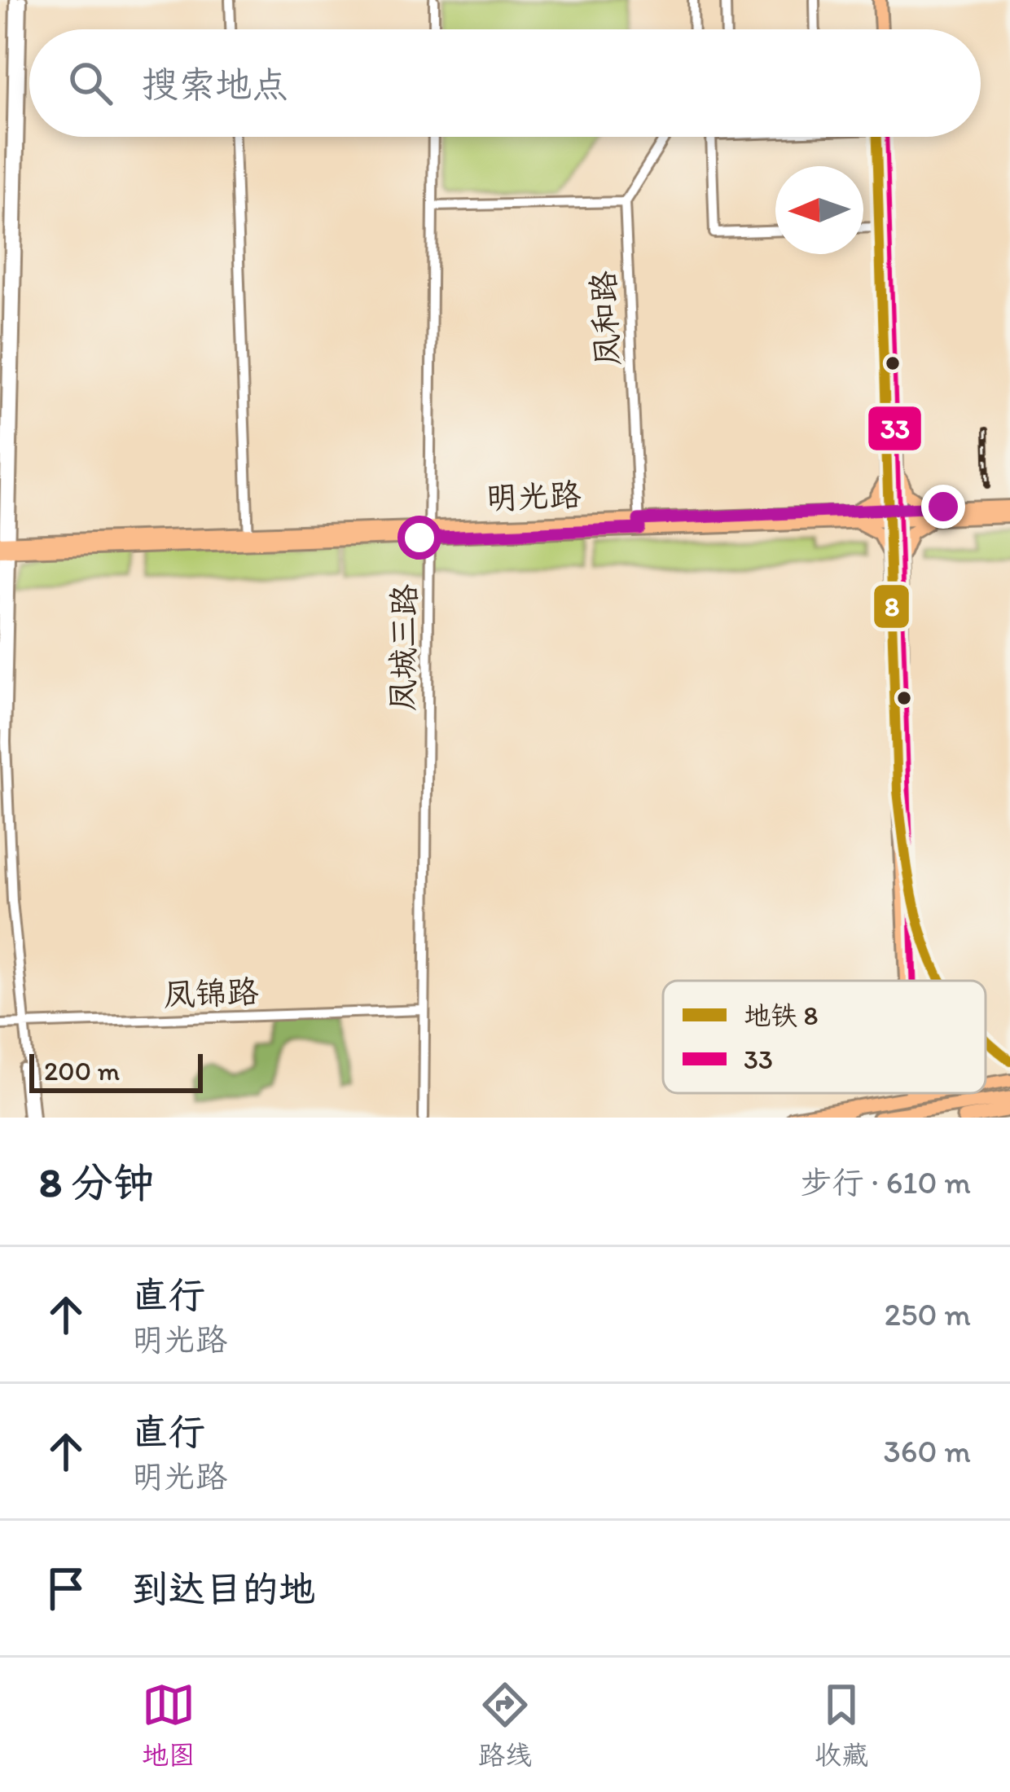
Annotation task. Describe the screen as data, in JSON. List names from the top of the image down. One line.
{"streets":{"main road":["明光路"],"street":["凤和路","凤城三路","凤锦路"]},"crossings":[["凤和路","明光路"],["明光路","凤城三路"],["凤城三路","凤锦路"]],"lines":["metro line 8","transit line 33"],"legend":["地铁 8","33"],"scale_bar":"200 m","north":"left","page":{"search":"搜索地点","scale":"200 m","heading":["8 分钟","步行 · 610 m"],"list":[["直行","明光路","250 m"],["直行","明光路","360 m"],"到达目的地"],"nav":["地图","路线","收藏"]}}
